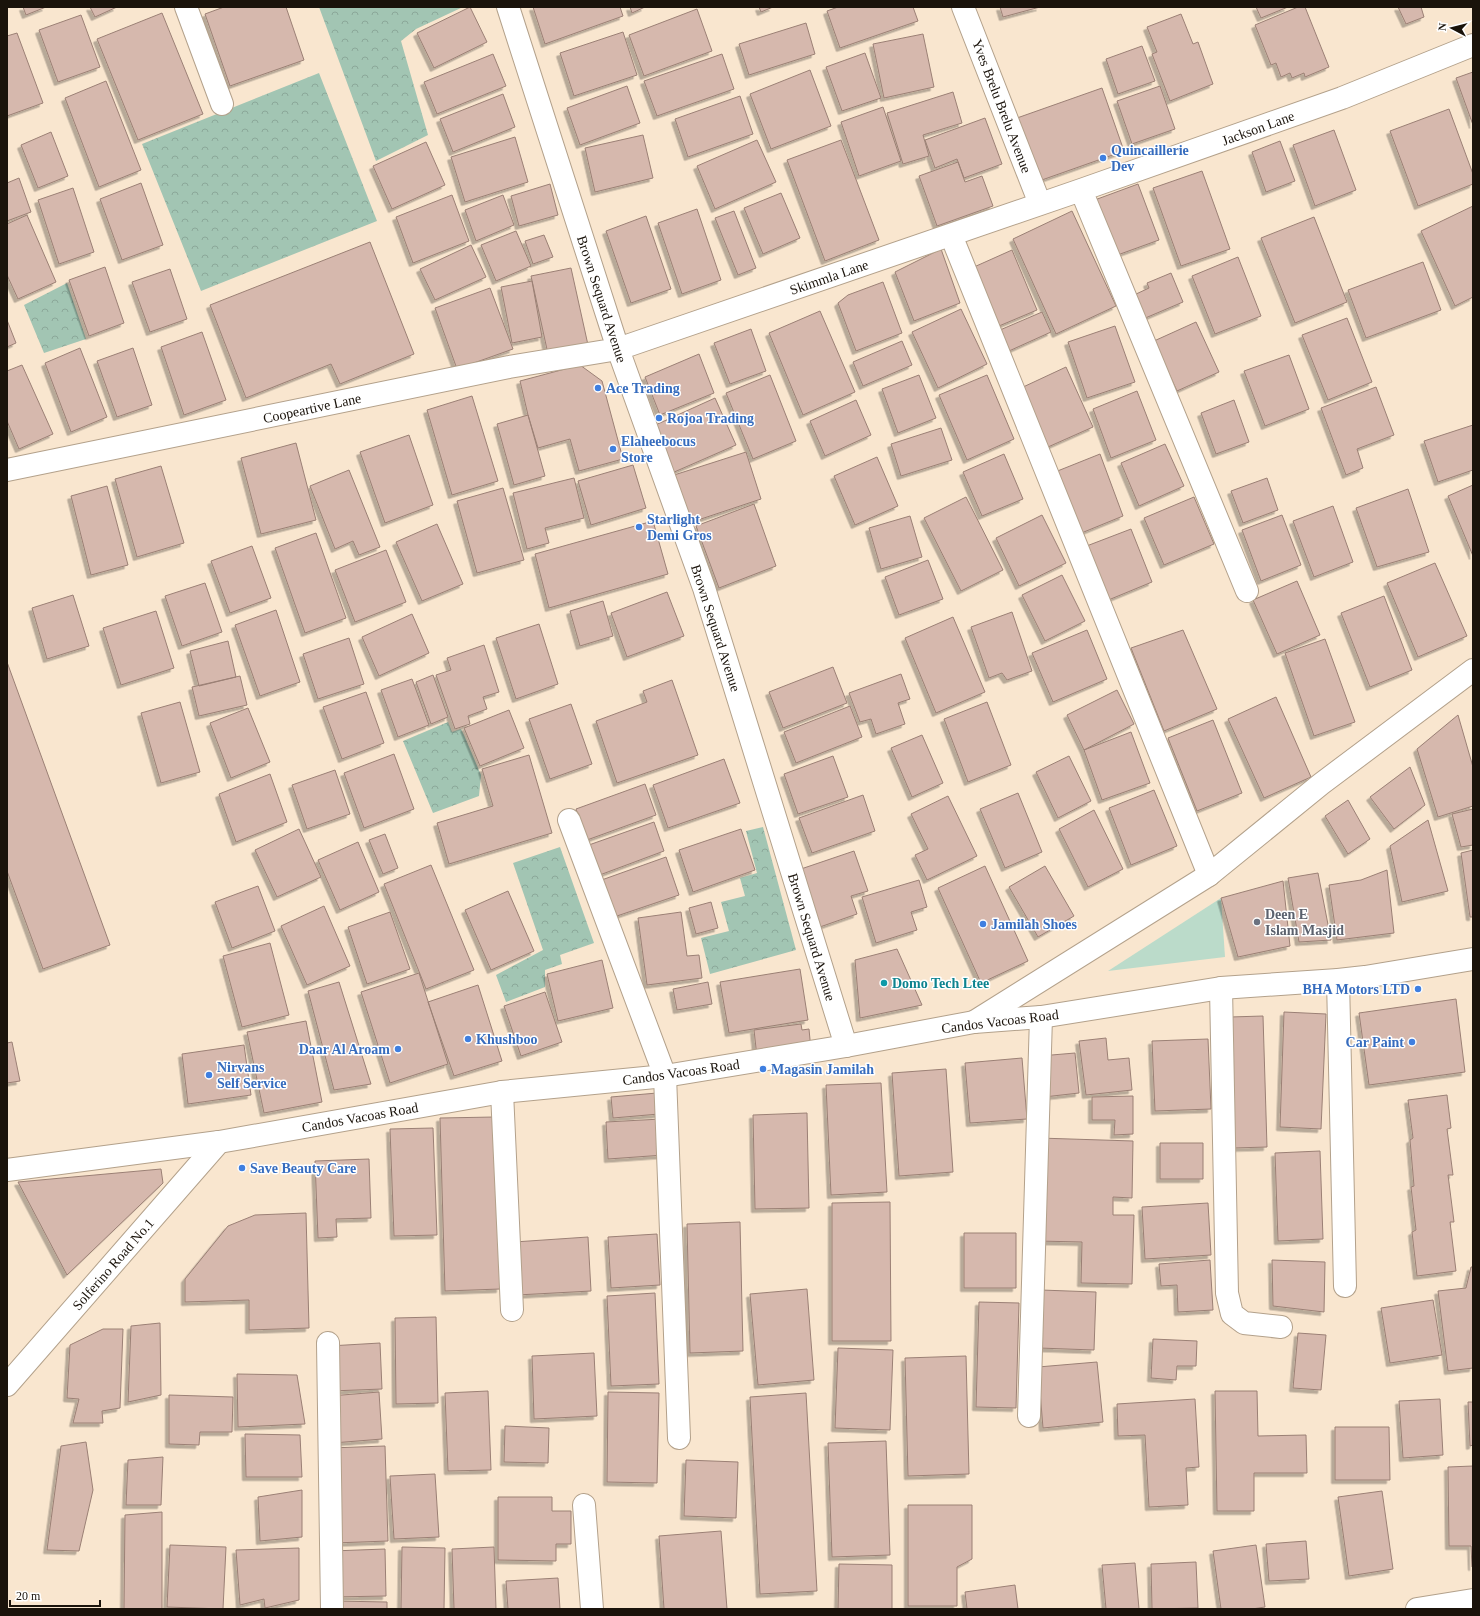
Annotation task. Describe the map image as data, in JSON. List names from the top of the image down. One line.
{"streets":{"street":["Yves Brelu Brelu Avenue","Jackson Lane","Skimmla Lane","Brown Sequard Avenue","Coopeartive Lane","Candos Vacoas Road","Solferino Road No.1"]},"crossings":[["Yves Brelu Brelu Avenue","Jackson Lane"],["Yves Brelu Brelu Avenue","Skimmla Lane"],["Jackson Lane","Skimmla Lane"],["Skimmla Lane","Brown Sequard Avenue"],["Skimmla Lane","Coopeartive Lane"],["Brown Sequard Avenue","Coopeartive Lane"],["Brown Sequard Avenue","Candos Vacoas Road"],["Candos Vacoas Road","Solferino Road No.1"]],"places":["Quincaillerie Dev","Ace Trading","Rojoa Trading","Elaheebocus Store","Starlight Demi Gros","Deen E Islam Masjid","Jamilah Shoes","Domo Tech Ltee","BHA Motors LTD","Khushboo","Car Paint","Daar Al Aroam","Magasin Jamilah","Nirvans Self Service","Save Beauty Care"],"scale_bar":"20 m","north":"left"}
